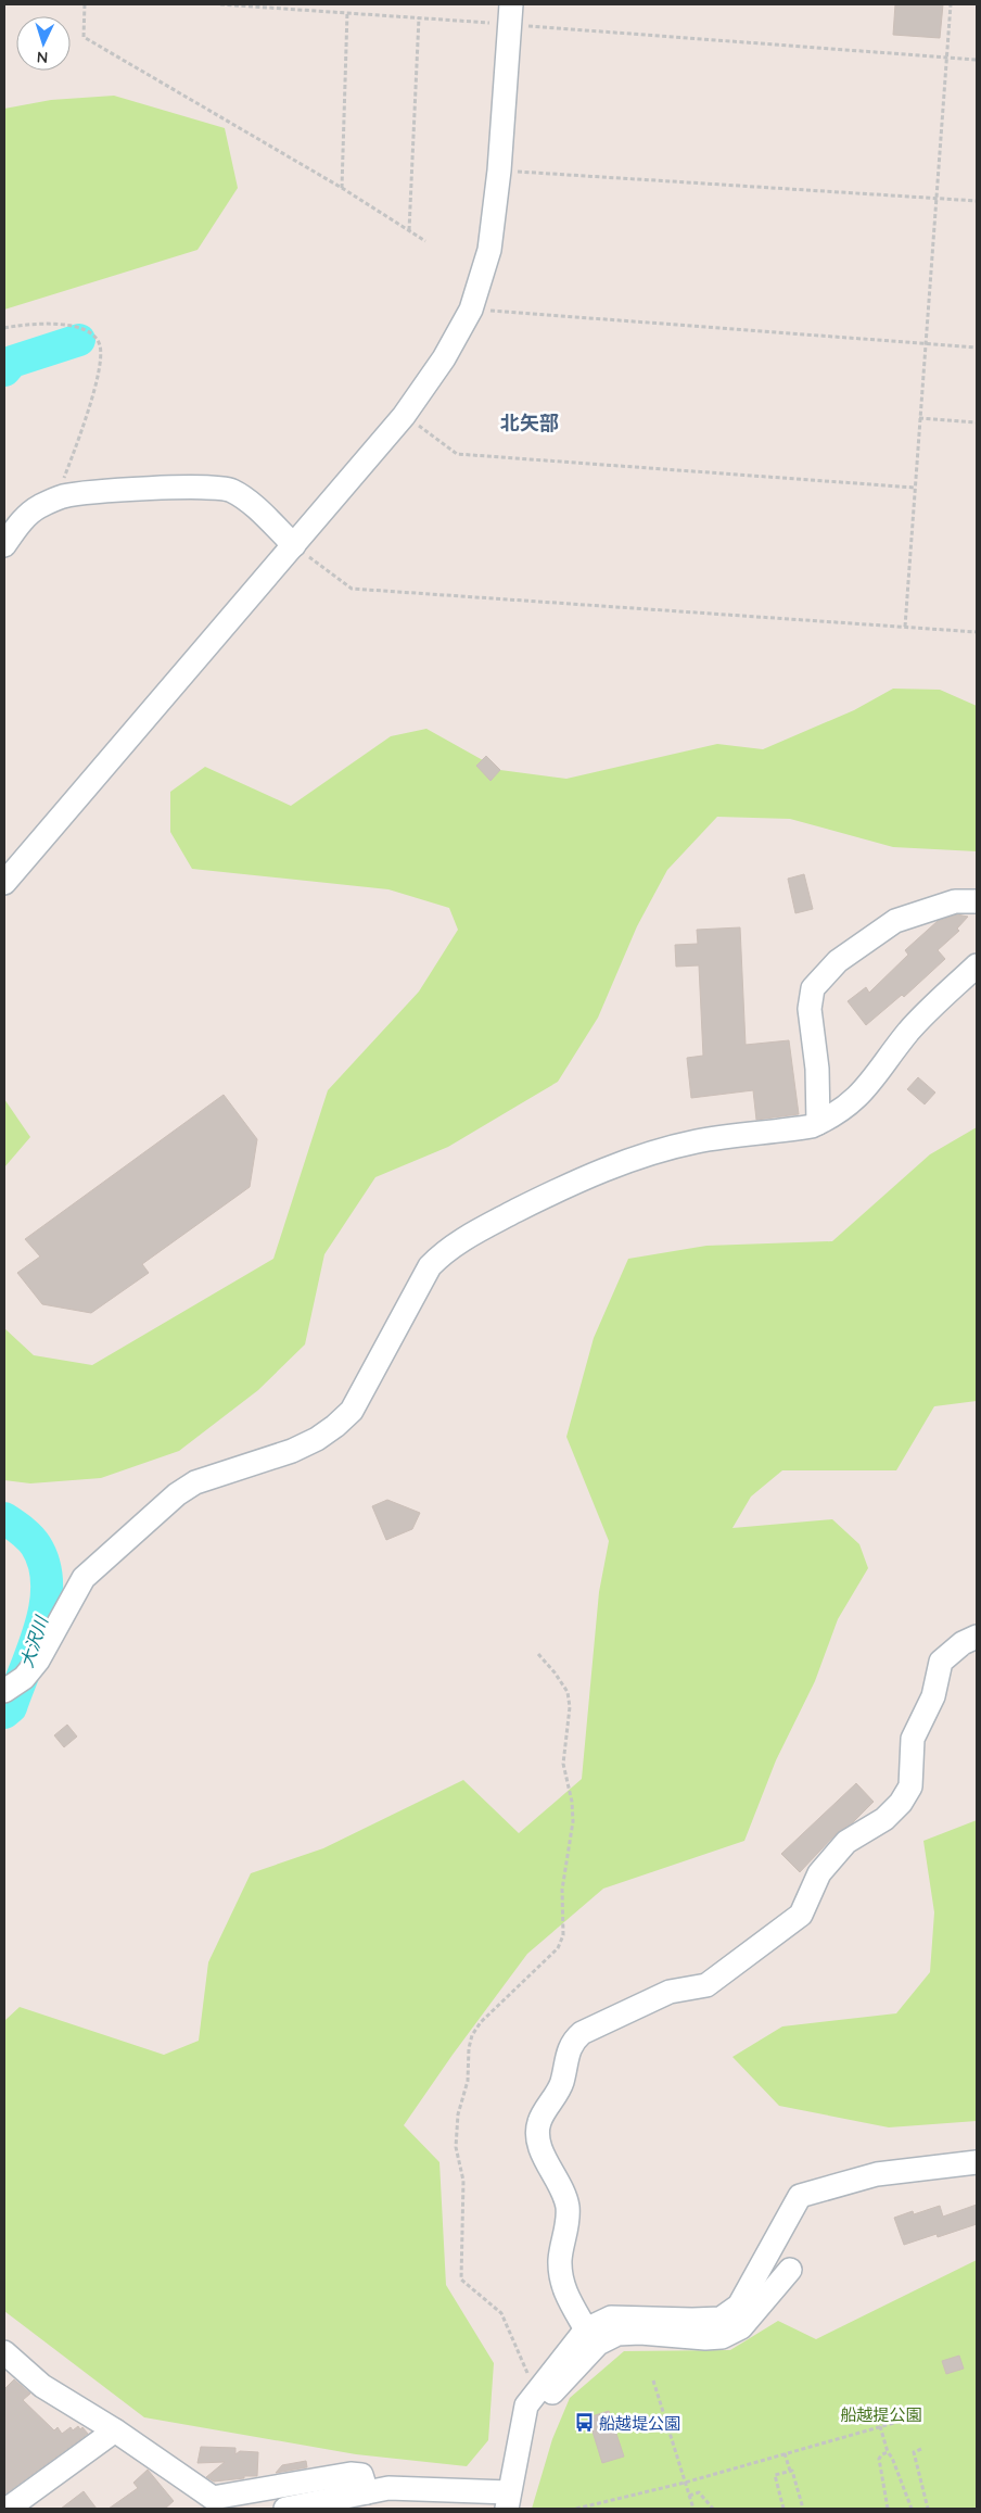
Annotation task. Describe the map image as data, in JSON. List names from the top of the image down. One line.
{"districts":["北矢部"],"water":["大沢川"],"parks":["船越提公園"],"places":{"bus stop":["船越堤公園"]},"north":"bottom"}
